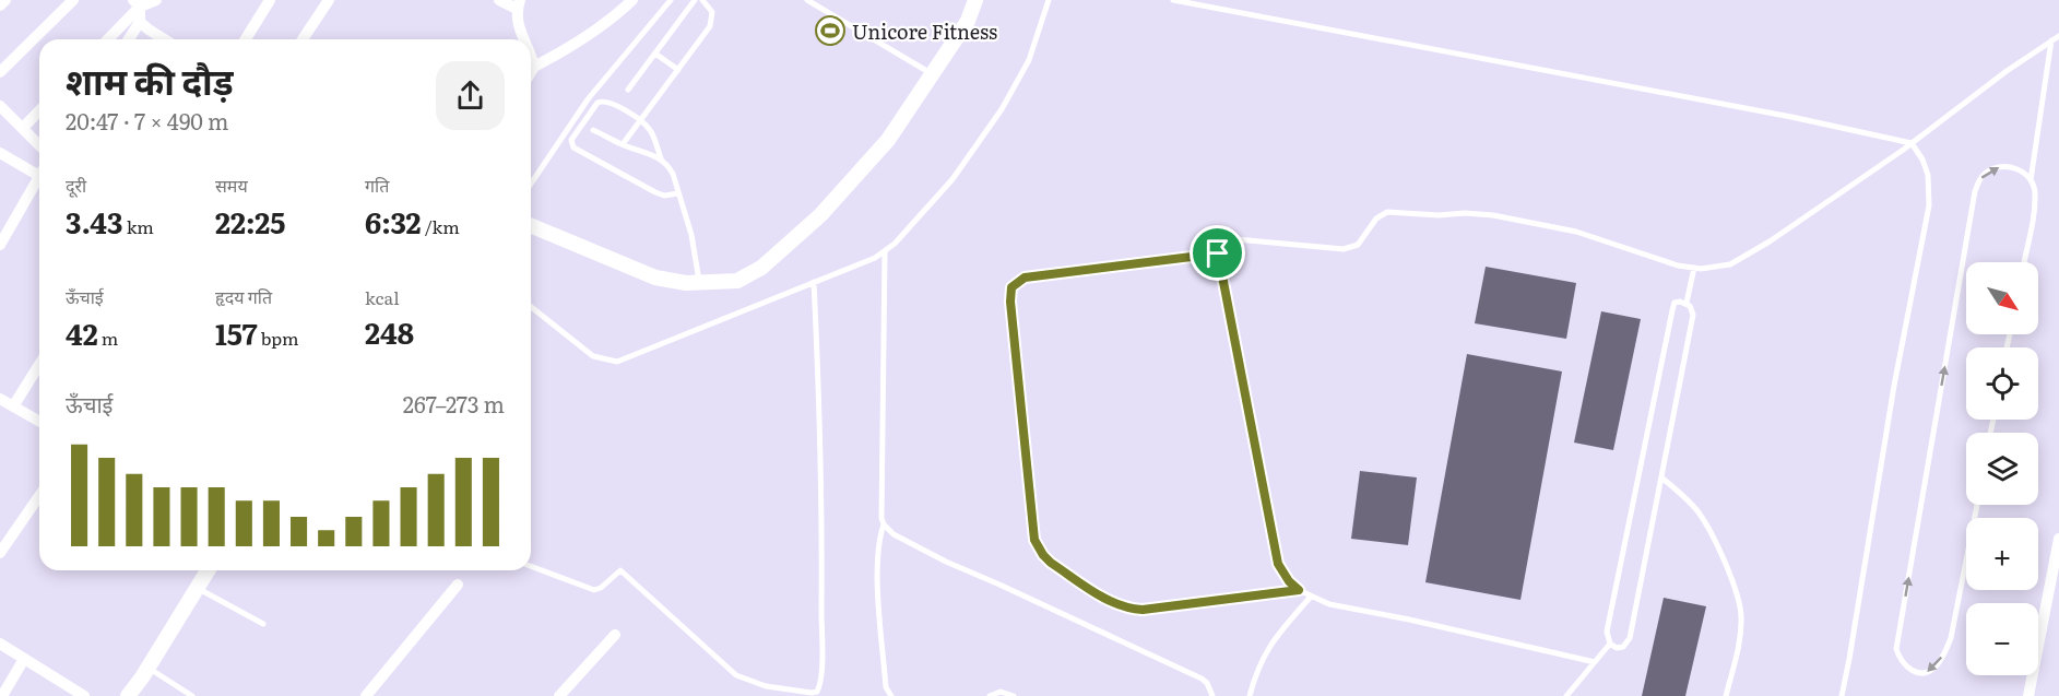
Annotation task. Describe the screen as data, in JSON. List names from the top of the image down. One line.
{"places":{"sports":["Unicore Fitness"]},"north":"bottom right","page":{"heading":["शाम की दौड़","20:47 · 7 × 490 m"],"stats":[["दूरी","3.43 km"],["समय","22:25"],["गति","6:32 /km"],["ऊँचाई","42 m"],["हृदय गति","157 bpm"],["kcal","248"]],"map_buttons":["+","−"],"chart":["ऊँचाई","267–273 m"]}}
